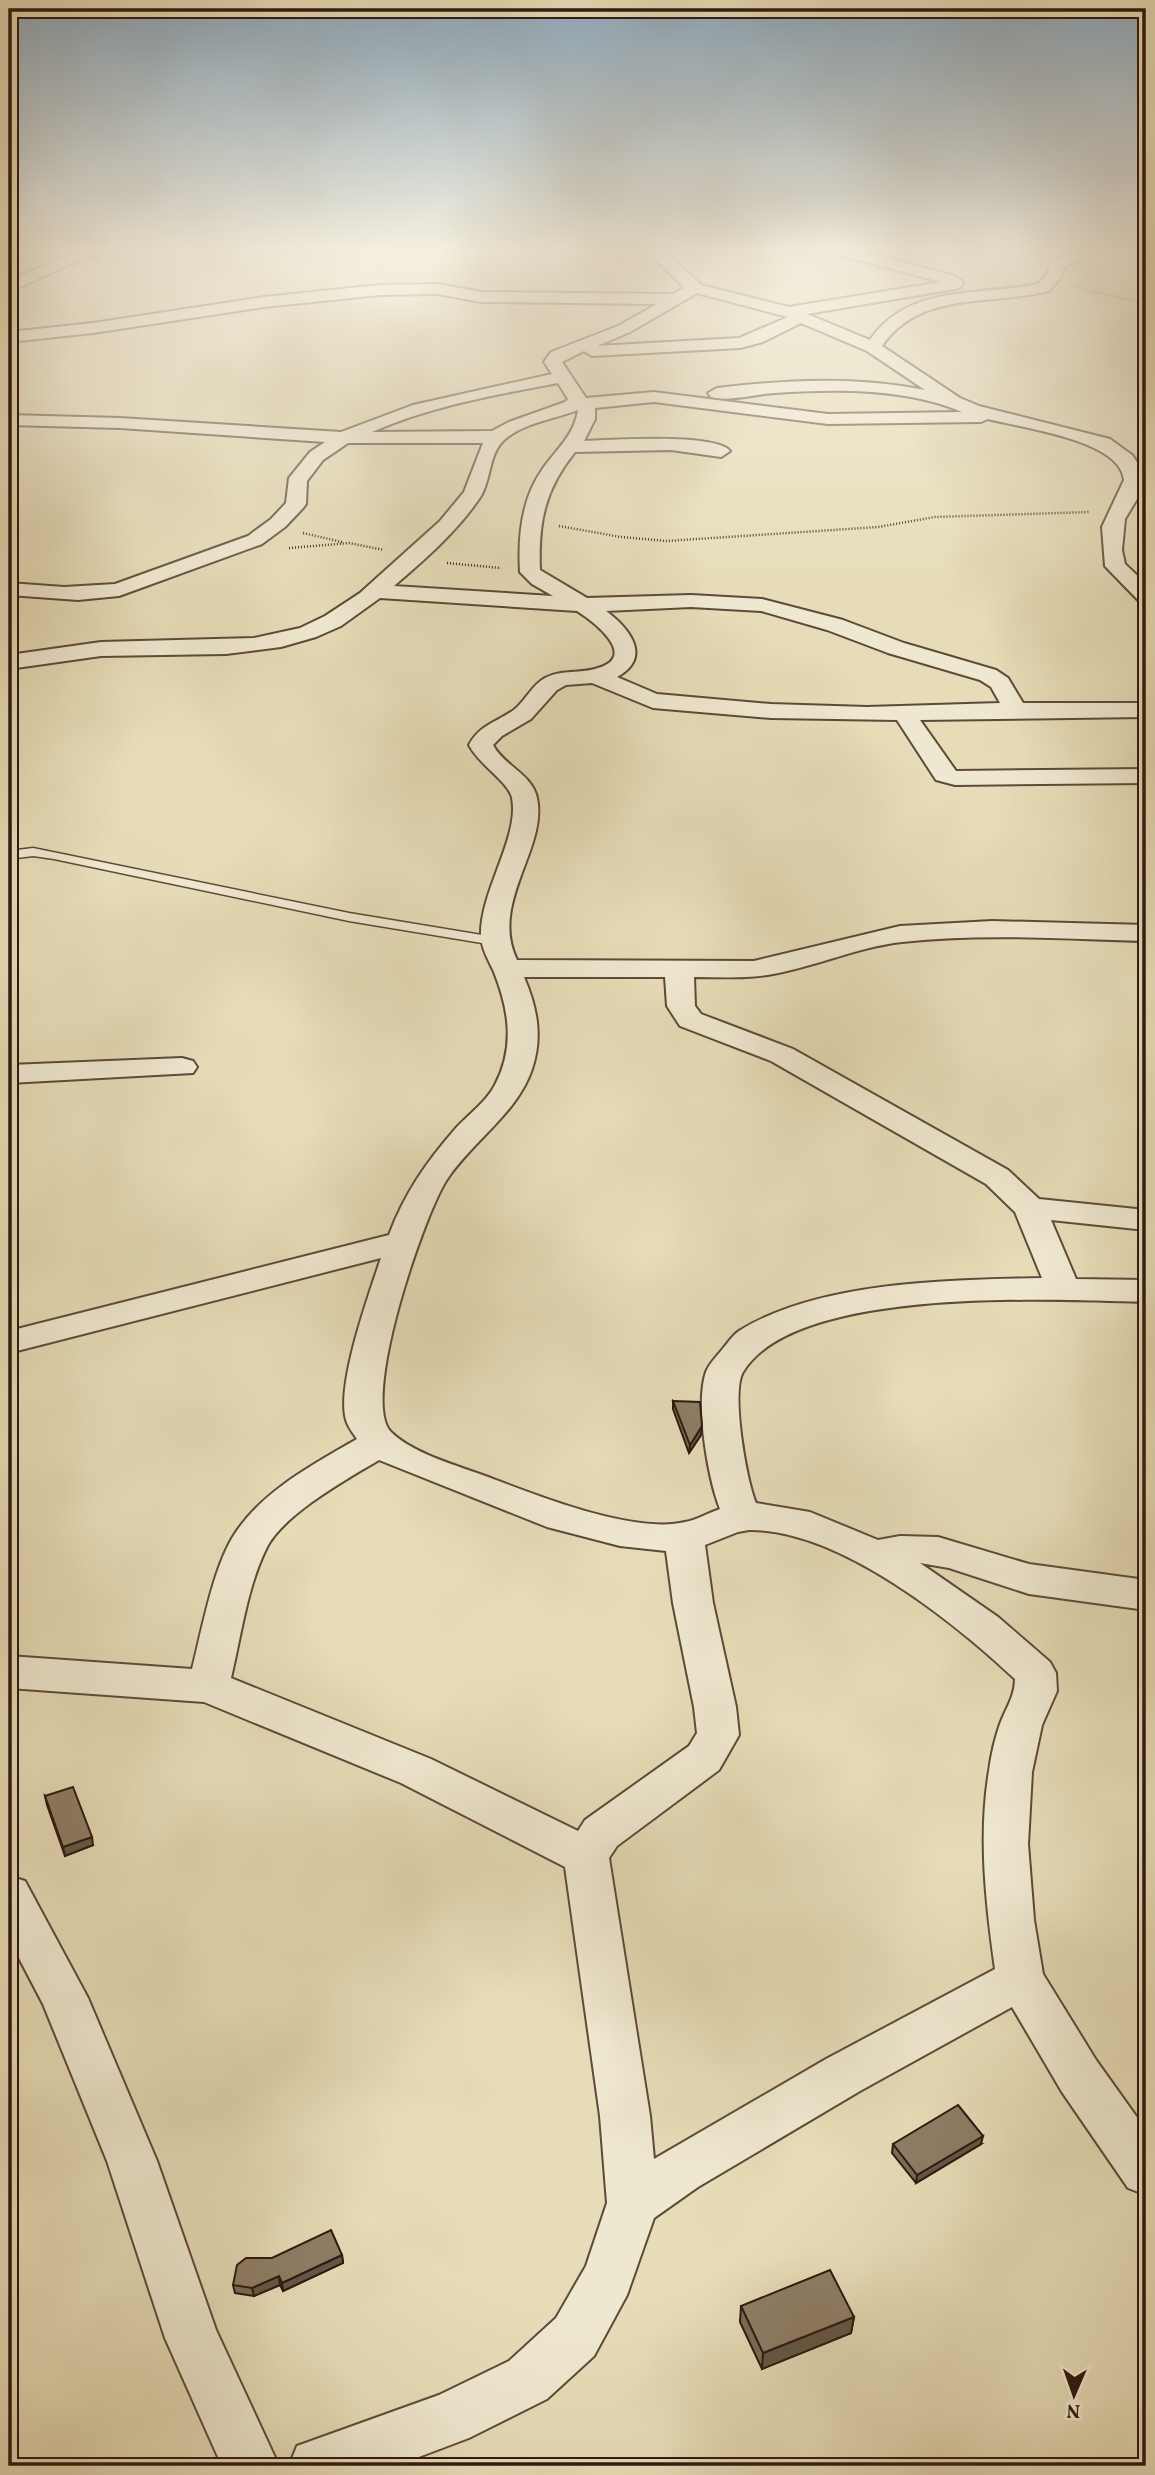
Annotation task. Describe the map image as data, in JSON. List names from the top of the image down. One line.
{"north":"bottom"}
